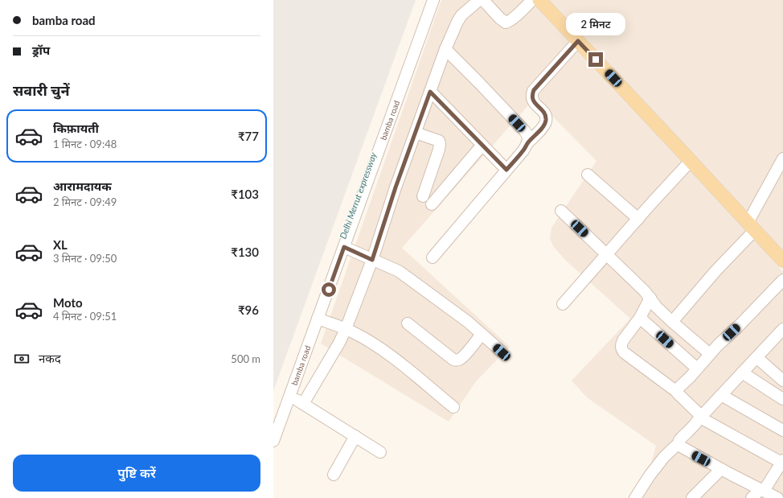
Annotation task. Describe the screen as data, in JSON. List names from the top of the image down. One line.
{"streets":{"street":["bamba road"]},"water":["Delhi Merrut expressway"],"page":{"banner":["bamba road","ड्रॉप"],"bubble":"2 मिनट","heading":"सवारी चुनें","list":[{"name":"किफ़ायती","note":"1 मिनट · 09:48","value":"₹77"},{"name":"आरामदायक","note":"2 मिनट · 09:49","value":"₹103"},{"name":"XL","note":"3 मिनट · 09:50","value":"₹130"},{"name":"Moto","note":"4 मिनट · 09:51","value":"₹96"}],"pay":["नकद","500 m"],"buttons":"पुष्टि करें"}}
